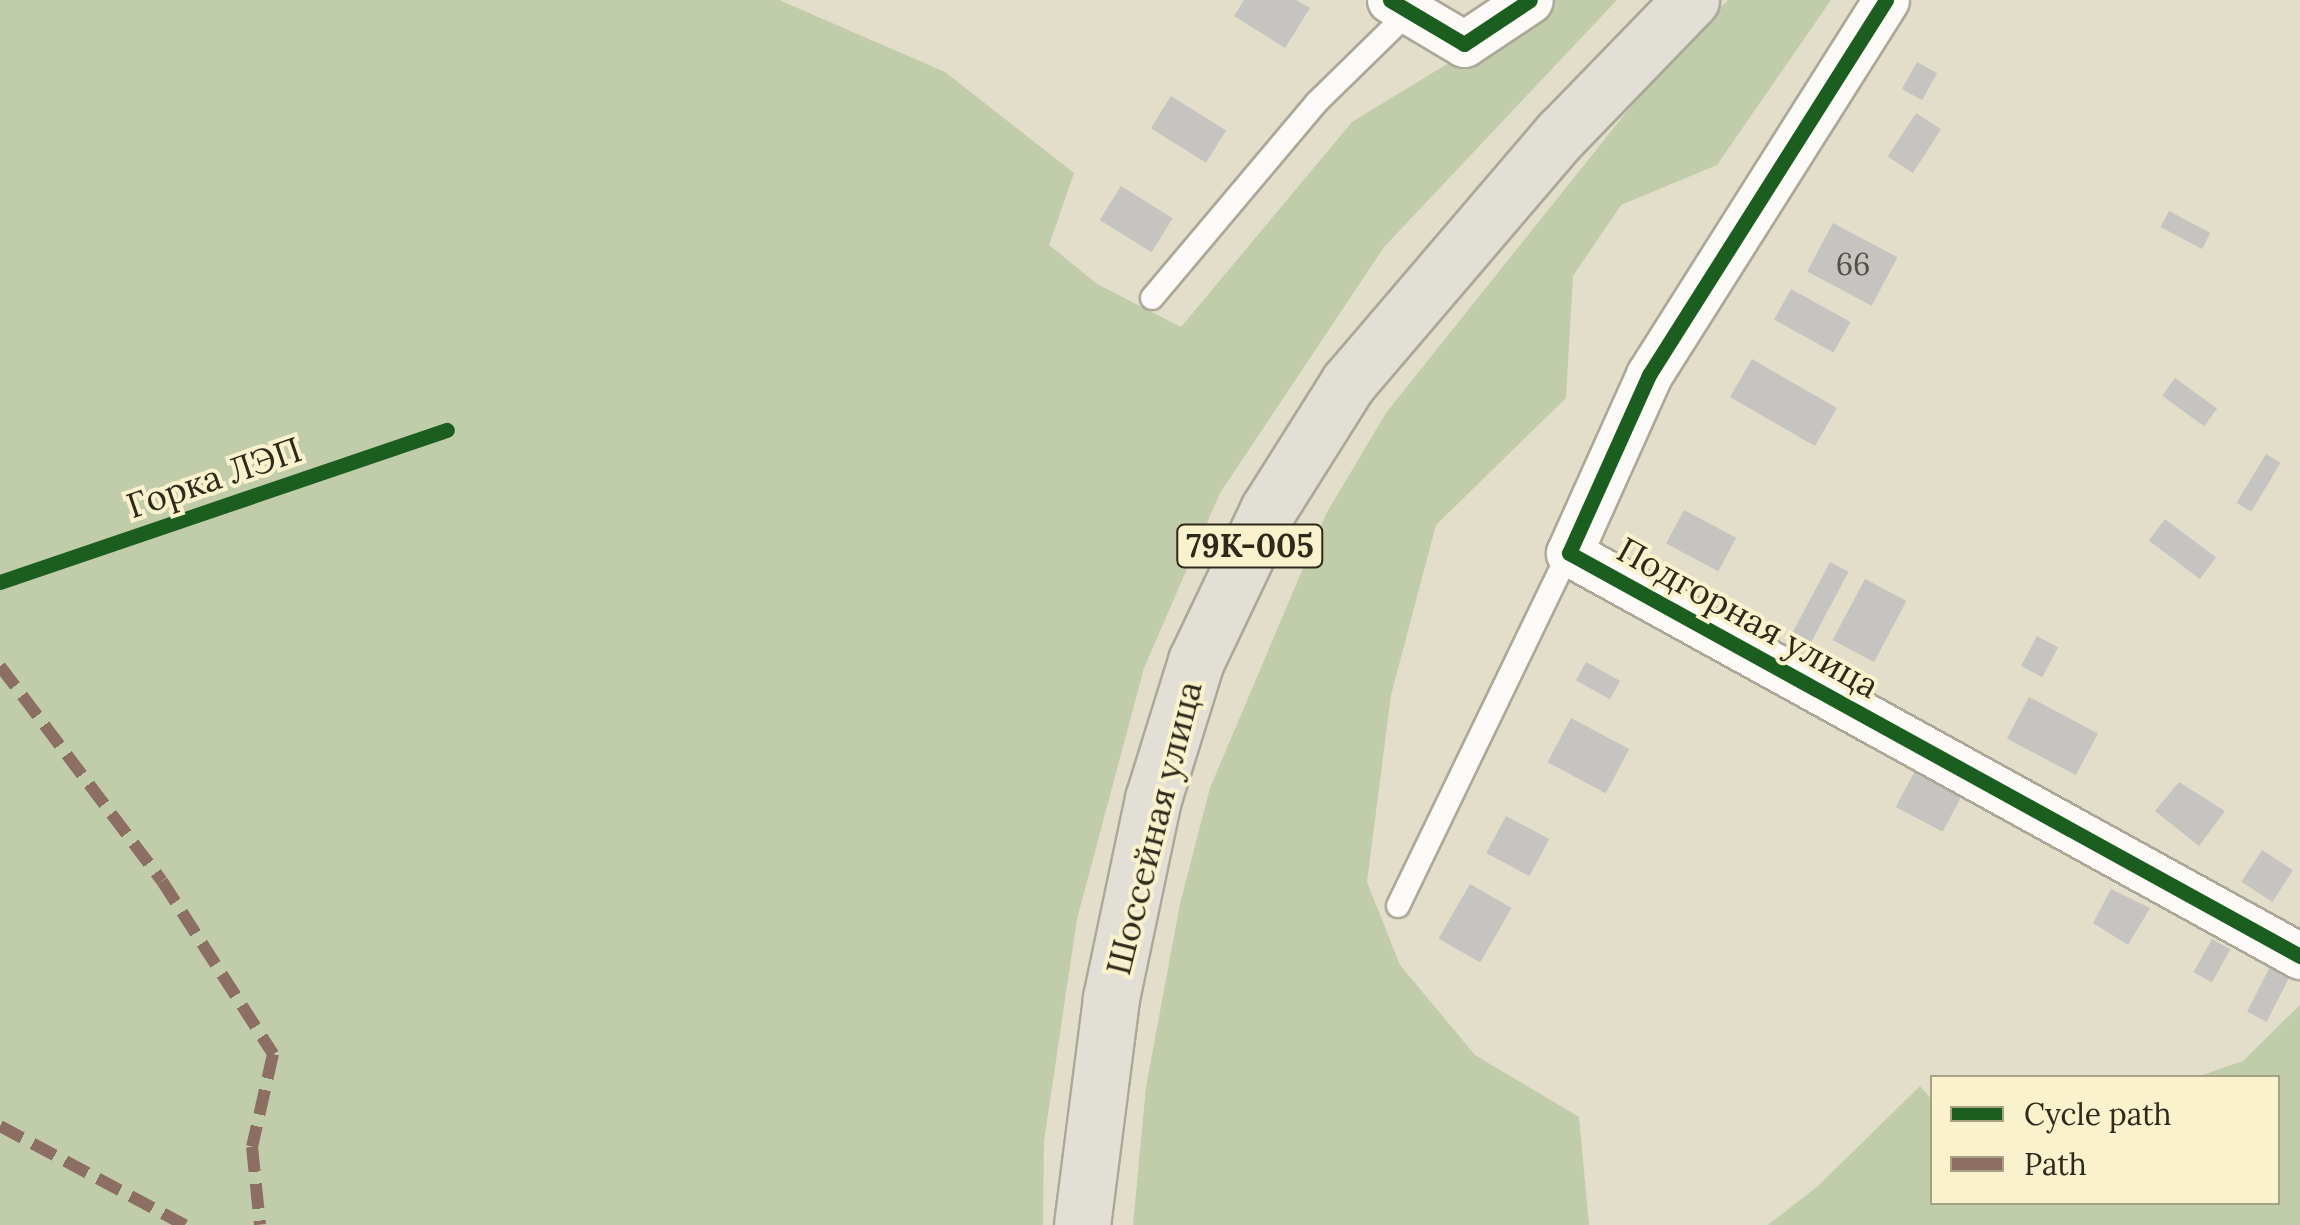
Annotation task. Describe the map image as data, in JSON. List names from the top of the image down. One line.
{"streets":{"main road":["79К-005","Шоссейная улица"],"street":["Подгорная улица"],"cycle path":["Горка ЛЭП"]},"house_numbers":["66"],"legend":["Cycle path","Path"]}
